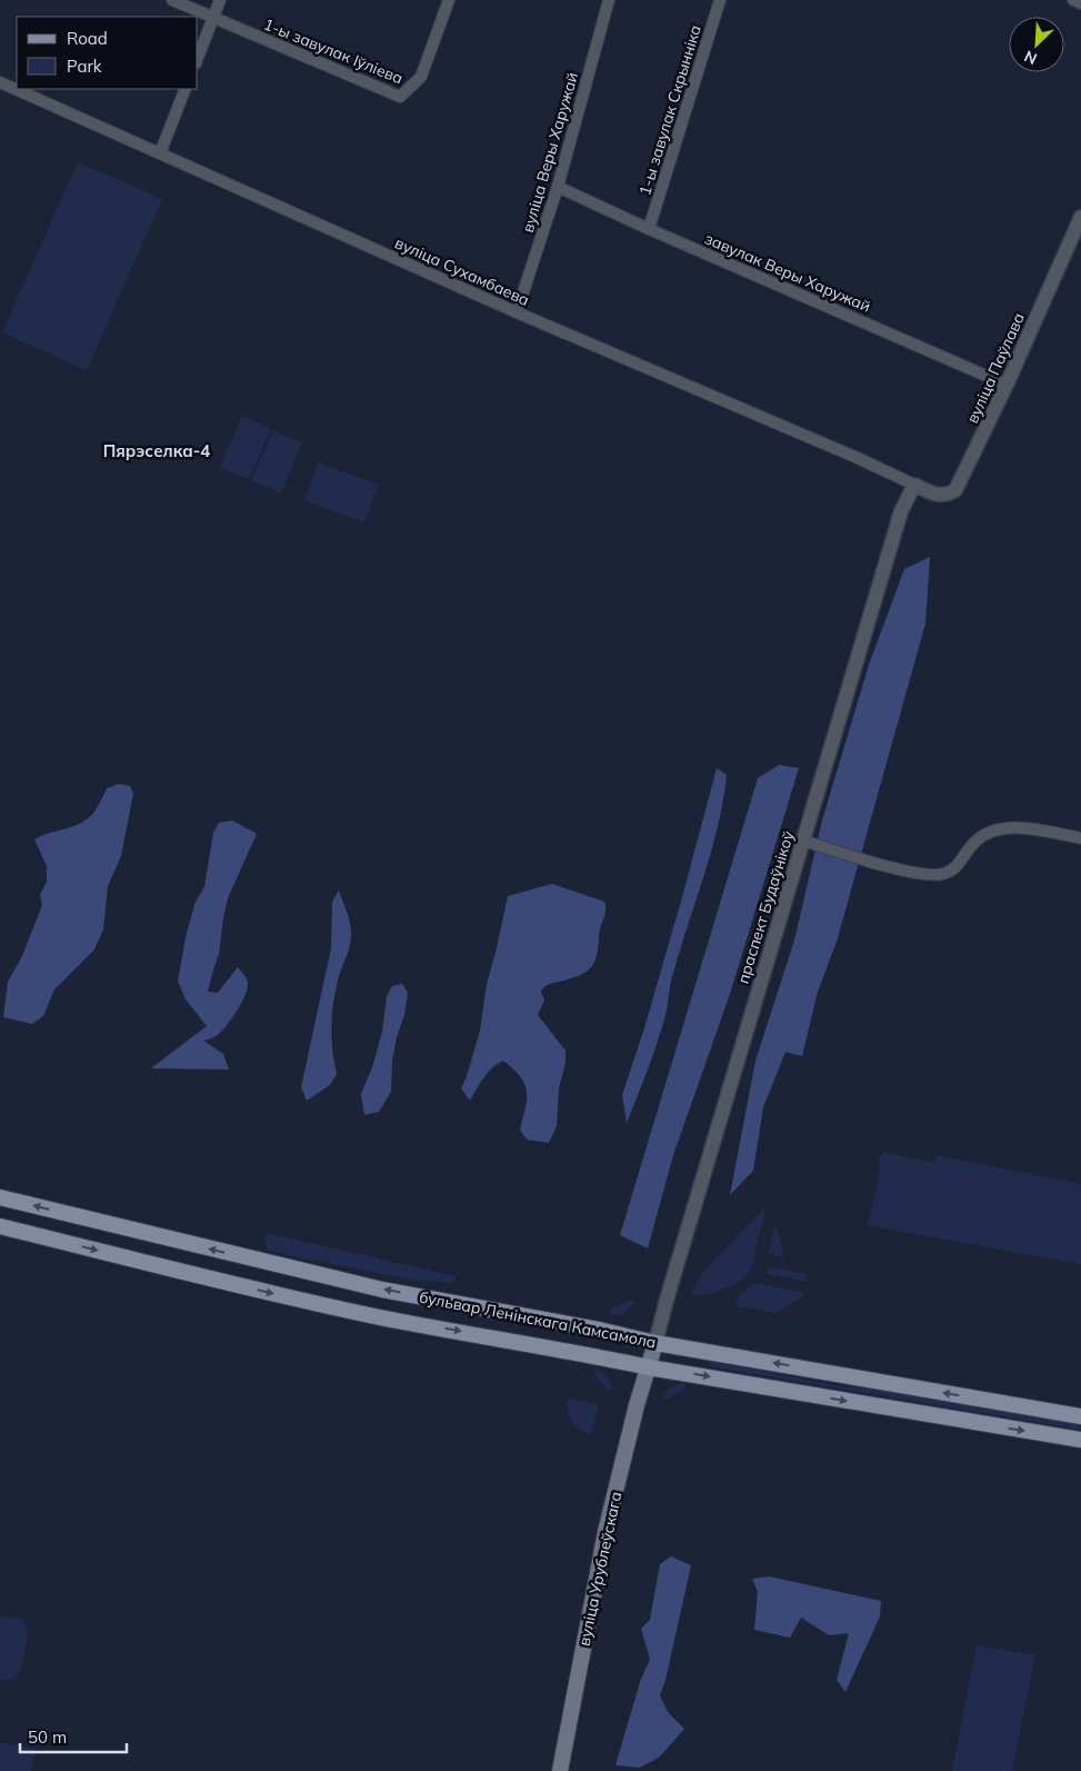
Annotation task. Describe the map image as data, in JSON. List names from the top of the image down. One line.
{"streets":{"main road":["бульвар Ленінскага Камсамола","вуліца Урублеўскага"],"street":["1-ы завулак Іўліева","1-ы завулак Скрынніка","вуліца Веры Харужай","вуліца Сухамбаева","завулак Веры Харужай","вуліца Паўлава","праспект Будаўнікоў"]},"crossings":[["1-ы завулак Скрынніка","завулак Веры Харужай"],["вуліца Веры Харужай","вуліца Сухамбаева"],["вуліца Веры Харужай","завулак Веры Харужай"],["вуліца Сухамбаева","вуліца Паўлава"],["вуліца Сухамбаева","праспект Будаўнікоў"],["завулак Веры Харужай","вуліца Паўлава"],["вуліца Паўлава","праспект Будаўнікоў"],["праспект Будаўнікоў","бульвар Ленінскага Камсамола"],["праспект Будаўнікоў","вуліца Урублеўскага"],["бульвар Ленінскага Камсамола","вуліца Урублеўскага"]],"districts":["Пярэселка-4"],"legend":["Road","Park"],"scale_bar":"50 m","north":"bottom left"}
